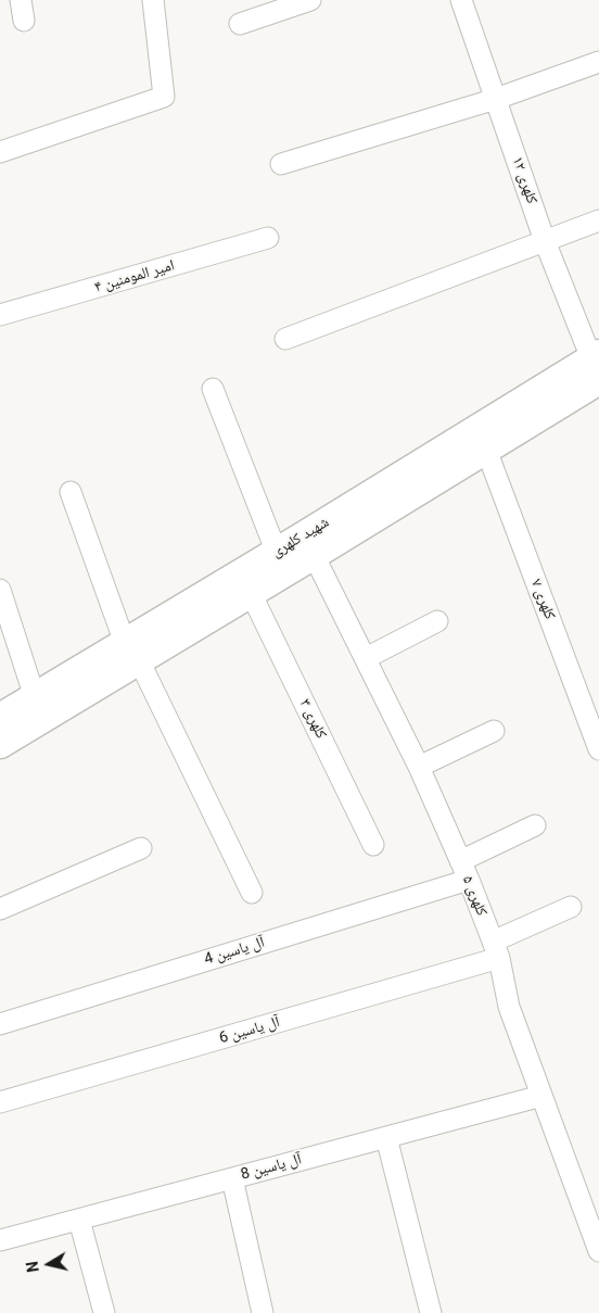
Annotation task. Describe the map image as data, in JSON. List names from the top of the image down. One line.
{"streets":{"main road":["شهید کلهری"],"street":["کلهری ۱۲","امیر المومنین ۴","کلهری ۷","کلهری ۳","کلهری ۵","آل یاسین 4","آل یاسین 6","آل یاسین 8"]},"crossings":[["کلهری ۱۲","شهید کلهری"],["شهید کلهری","کلهری ۷"],["شهید کلهری","کلهری ۳"],["شهید کلهری","کلهری ۵"],["کلهری ۵","آل یاسین 4"],["کلهری ۵","آل یاسین 6"],["کلهری ۵","آل یاسین 8"]],"north":"left"}
